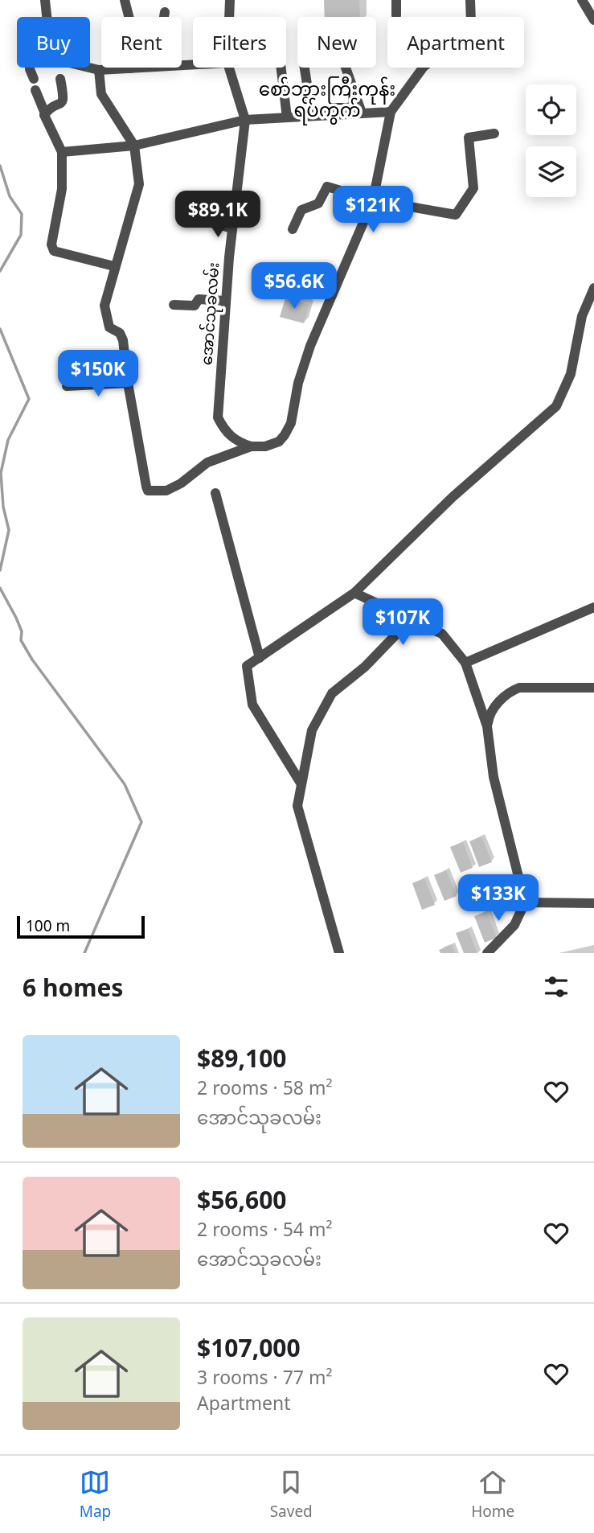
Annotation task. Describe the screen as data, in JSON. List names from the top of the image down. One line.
{"streets":{"street":["အောင်သုခလမ်း"]},"districts":["စော်ဘွားကြီးကုန်း ရပ်ကွက်"],"scale_bar":"100 m","page":{"chip":["Buy","Rent","Filters","New","Apartment"],"price":["$121K","$89.1K","$56.6K","$150K","$107K","$133K"],"scale":"100 m","heading":"6 homes","list":[{"name":"$89,100","note":"2 rooms · 58 m² · အောင်သုခလမ်း"},{"name":"$56,600","note":"2 rooms · 54 m² · အောင်သုခလမ်း"},{"name":"$107,000","note":"3 rooms · 77 m² · Apartment"}],"tabs":["Map","Saved","Home"]}}
